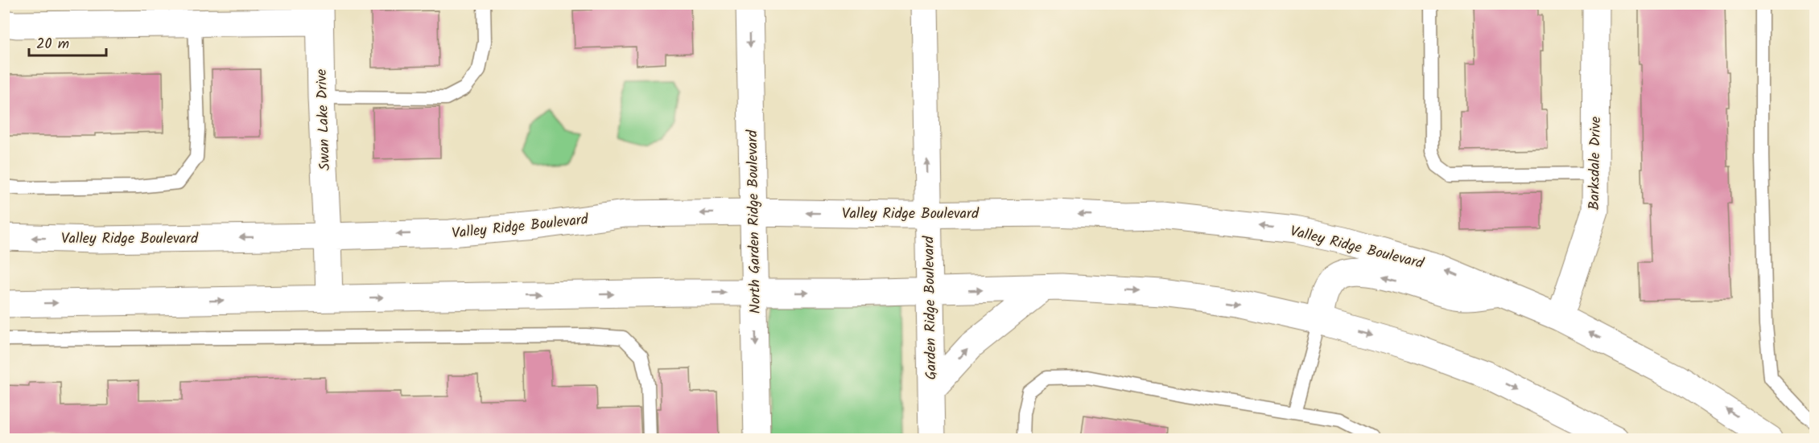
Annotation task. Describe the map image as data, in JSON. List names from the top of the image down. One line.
{"streets":{"main road":["Swan Lake Drive","Barksdale Drive","Valley Ridge Boulevard","North Garden Ridge Boulevard","Garden Ridge Boulevard"]},"crossings":[["Swan Lake Drive","Valley Ridge Boulevard"],["Barksdale Drive","Valley Ridge Boulevard"],["Valley Ridge Boulevard","North Garden Ridge Boulevard"],["Valley Ridge Boulevard","Garden Ridge Boulevard"]],"one_way":["North Garden Ridge Boulevard","Garden Ridge Boulevard"],"scale_bar":"20 m"}
